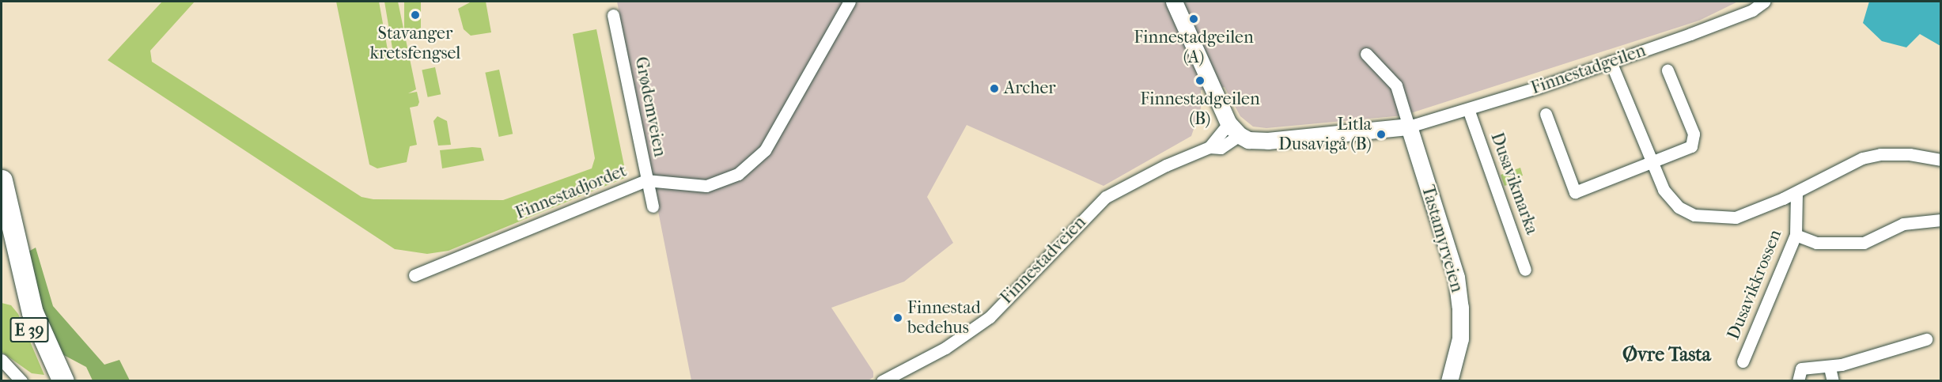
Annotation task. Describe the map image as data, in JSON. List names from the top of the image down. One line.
{"streets":{"highway":["E 39"],"main road":["Tastamyrveien"],"street":["Finnestadgeilen","Grødemveien","Dusavikmarka","Finnestadjordet","Finnestadveien","Dusavikkrossen"]},"crossings":[["Finnestadgeilen","Dusavikmarka"],["Finnestadgeilen","Tastamyrveien"],["Grødemveien","Finnestadjordet"]],"districts":["Øvre Tasta"],"places":["Stavanger kretsfengsel","Finnestadgeilen (A)","Finnestadgeilen (B)","Archer","Litla Dusavigå (B)","Finnestad bedehus"]}
